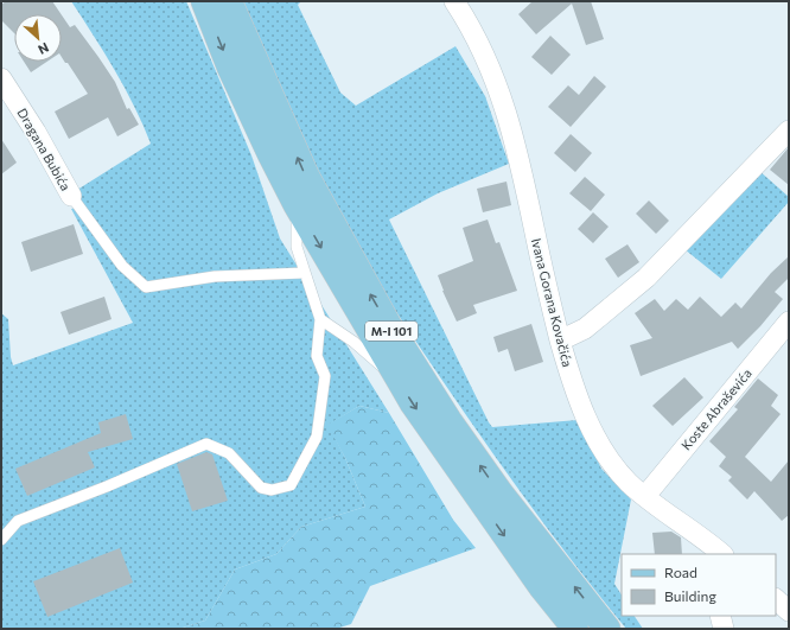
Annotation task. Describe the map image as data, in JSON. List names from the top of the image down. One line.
{"streets":{"main road":["M-I 101"],"street":["Dragana Bubića","Ivana Gorana Kovačića","Koste Abraševića"]},"crossings":[["Ivana Gorana Kovačića","Koste Abraševića"]],"legend":["Road","Building"],"north":"bottom right"}
